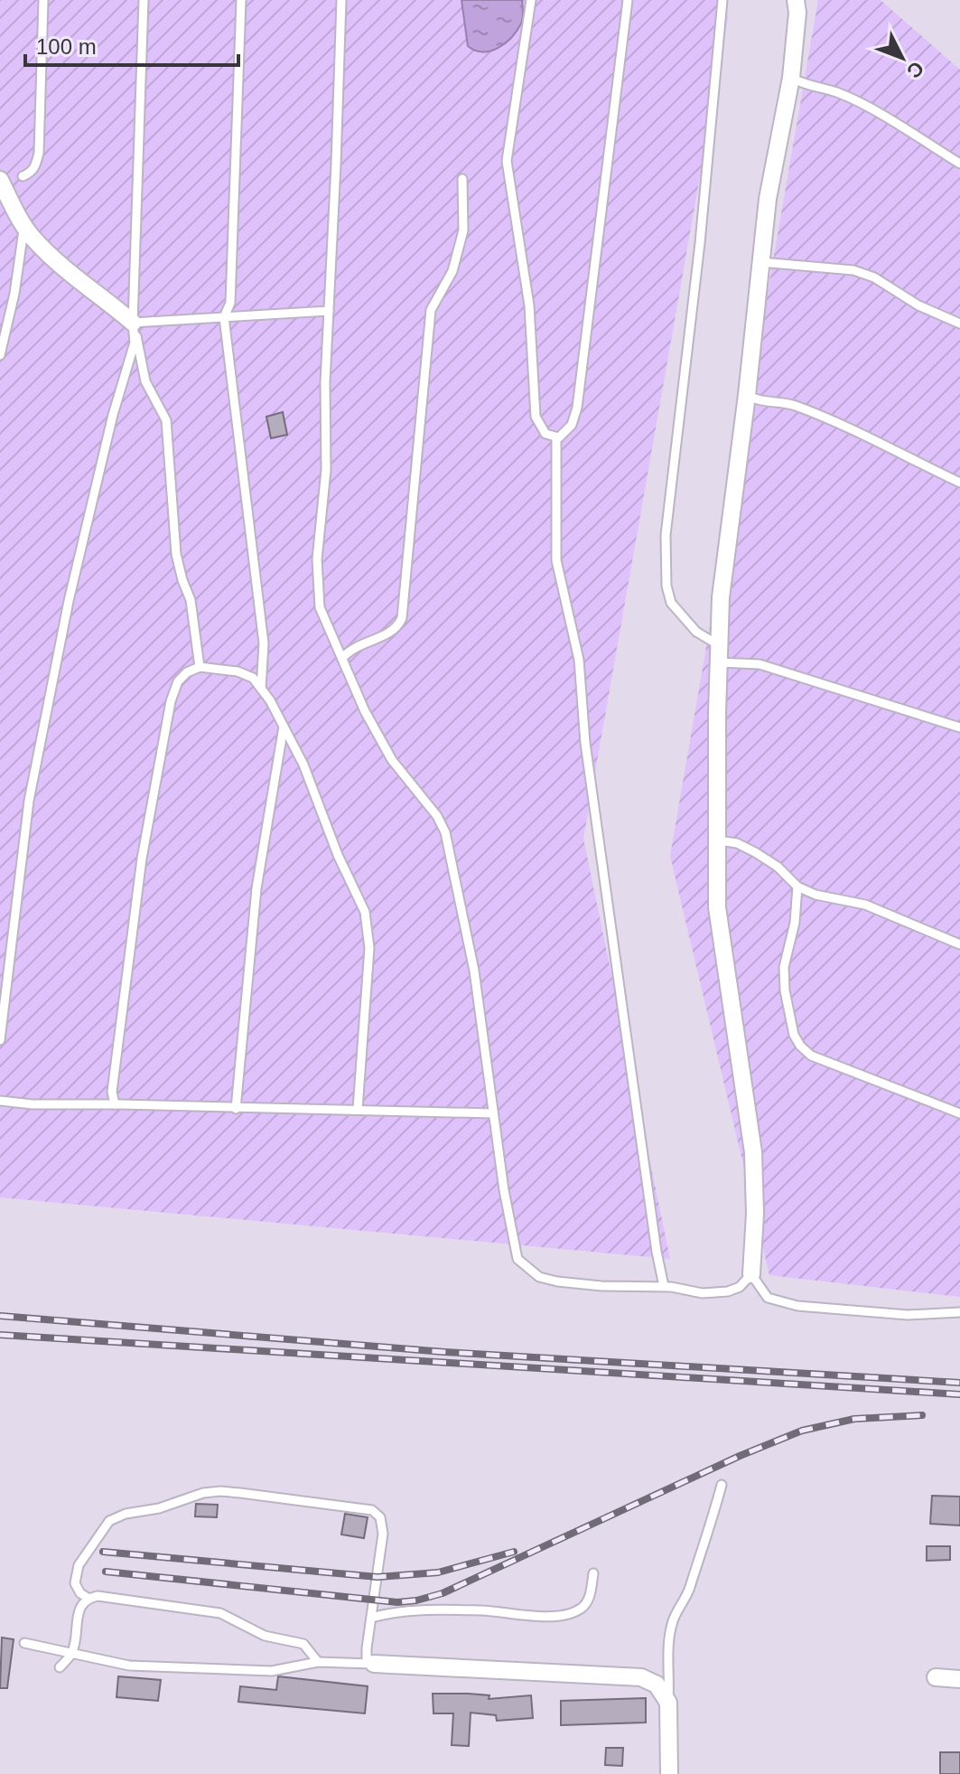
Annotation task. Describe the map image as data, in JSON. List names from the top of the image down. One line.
{"scale_bar":"100 m","north":"bottom right"}
